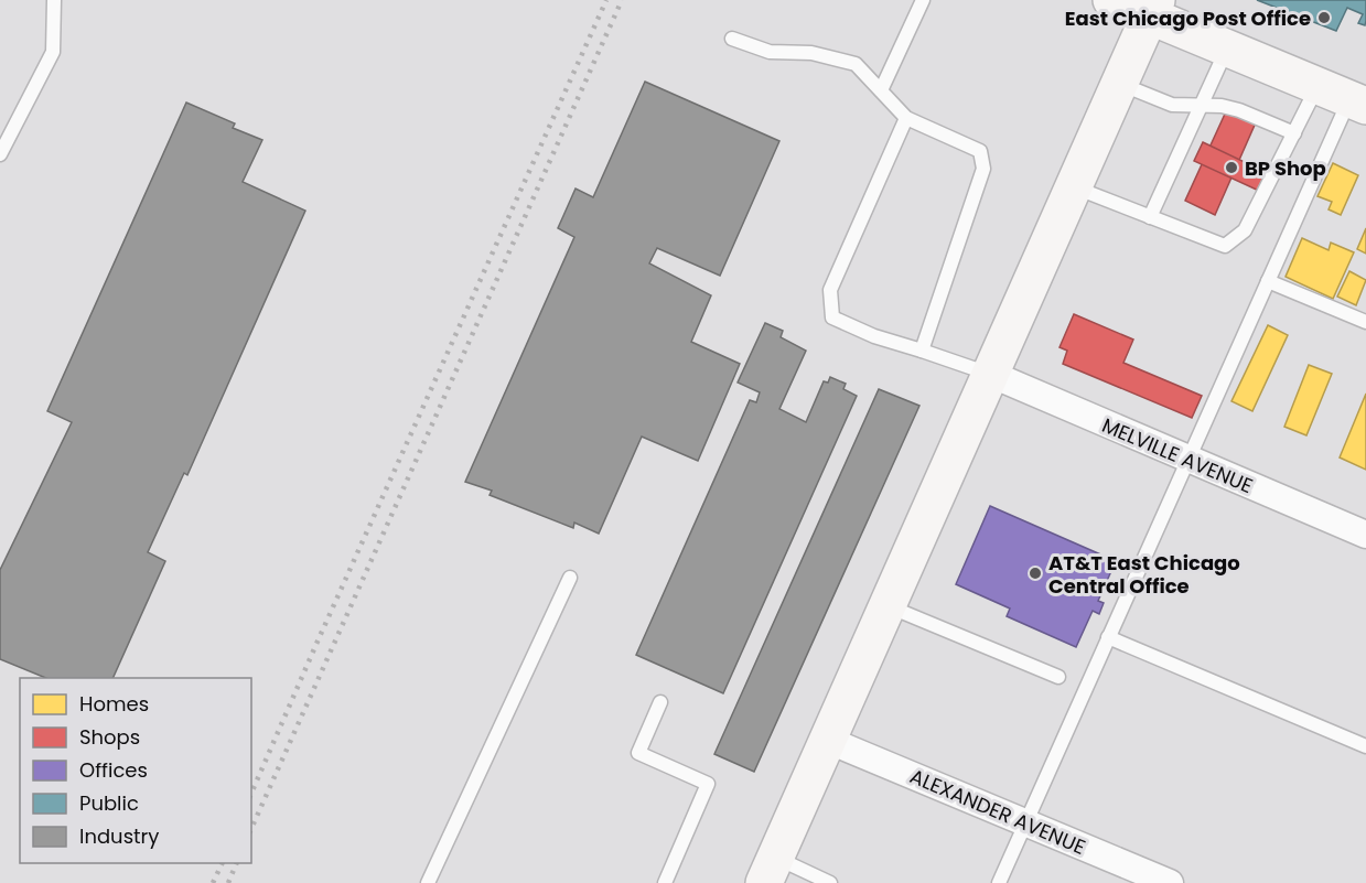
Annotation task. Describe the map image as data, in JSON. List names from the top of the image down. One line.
{"streets":{"street":["MELVILLE AVENUE","ALEXANDER AVENUE"]},"places":["East Chicago Post Office","BP Shop","AT&T East Chicago Central Office"],"legend":["Homes","Shops","Offices","Public","Industry"]}
